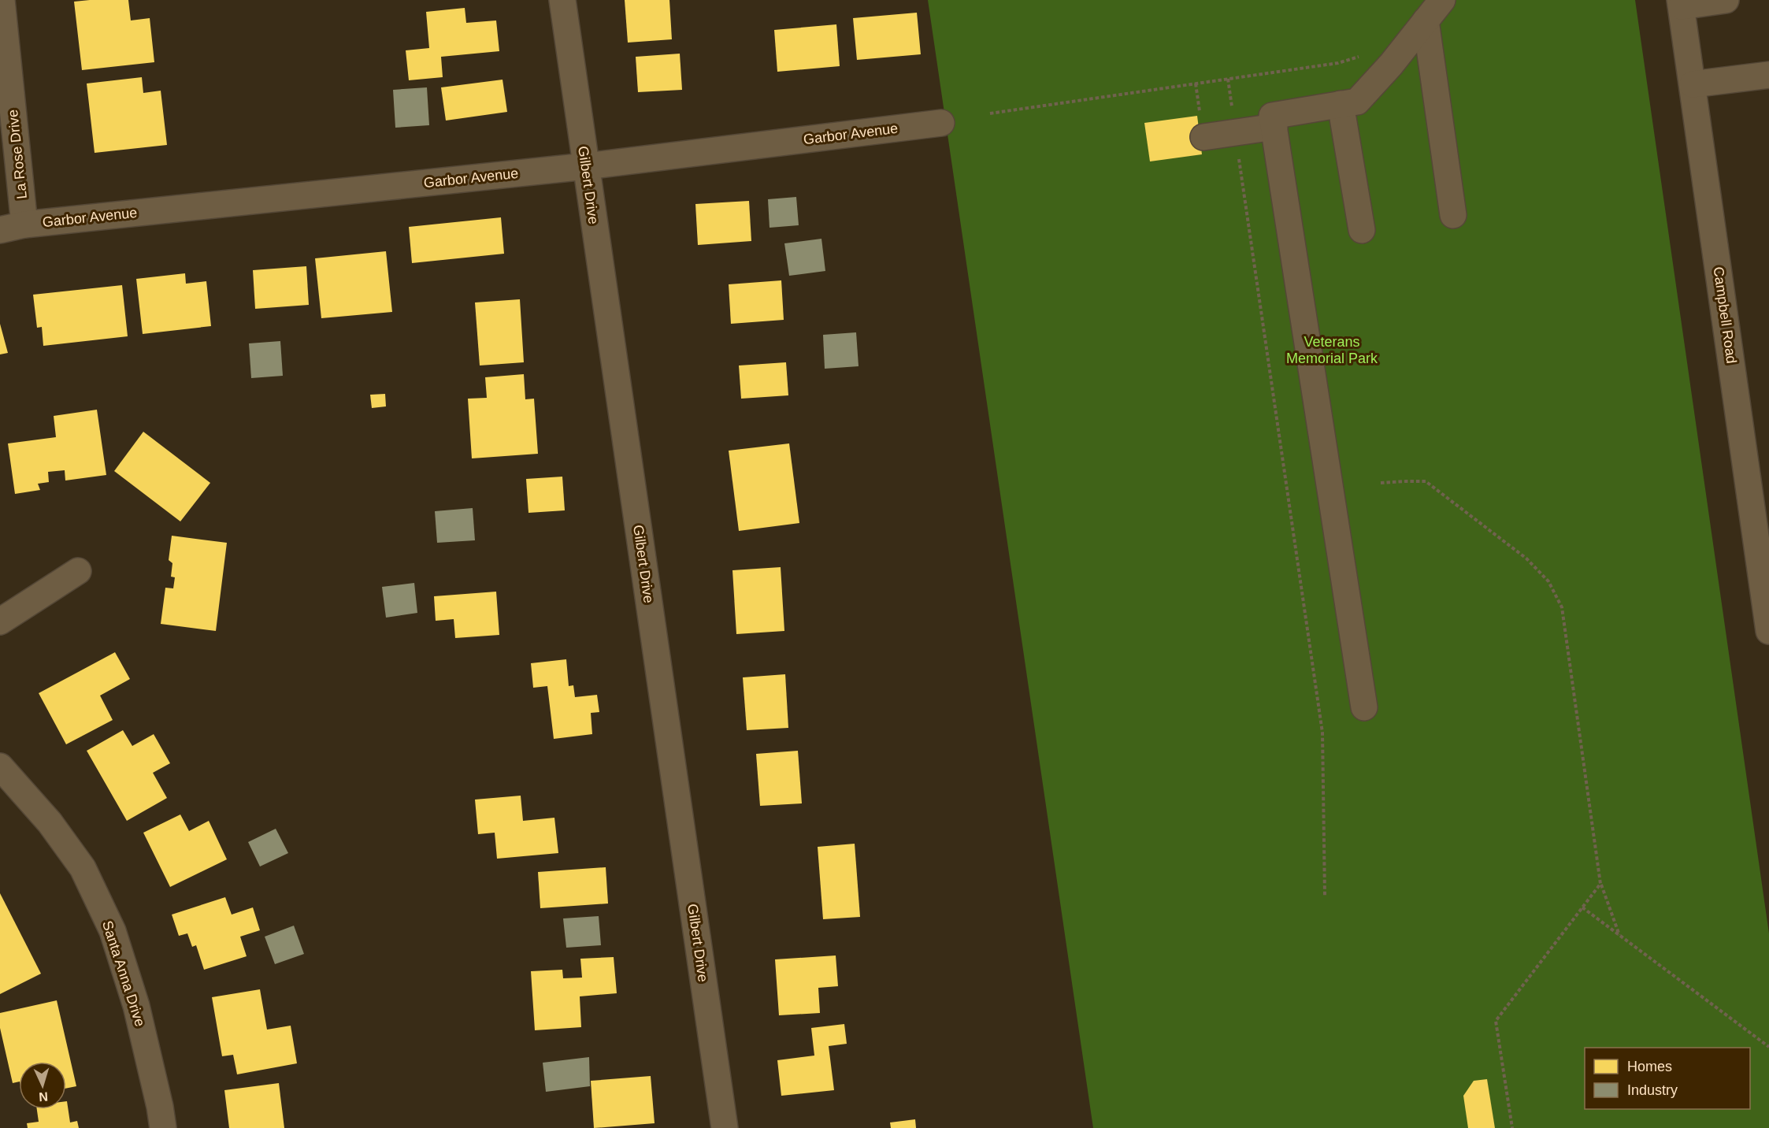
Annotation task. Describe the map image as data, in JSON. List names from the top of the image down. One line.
{"streets":{"street":["Garbor Avenue","La Rose Drive","Gilbert Drive","Campbell Road","Santa Anna Drive"]},"crossings":[["Garbor Avenue","La Rose Drive"],["Garbor Avenue","Gilbert Drive"]],"parks":["Veterans Memorial Park"],"legend":["Homes","Industry"],"north":"bottom"}
